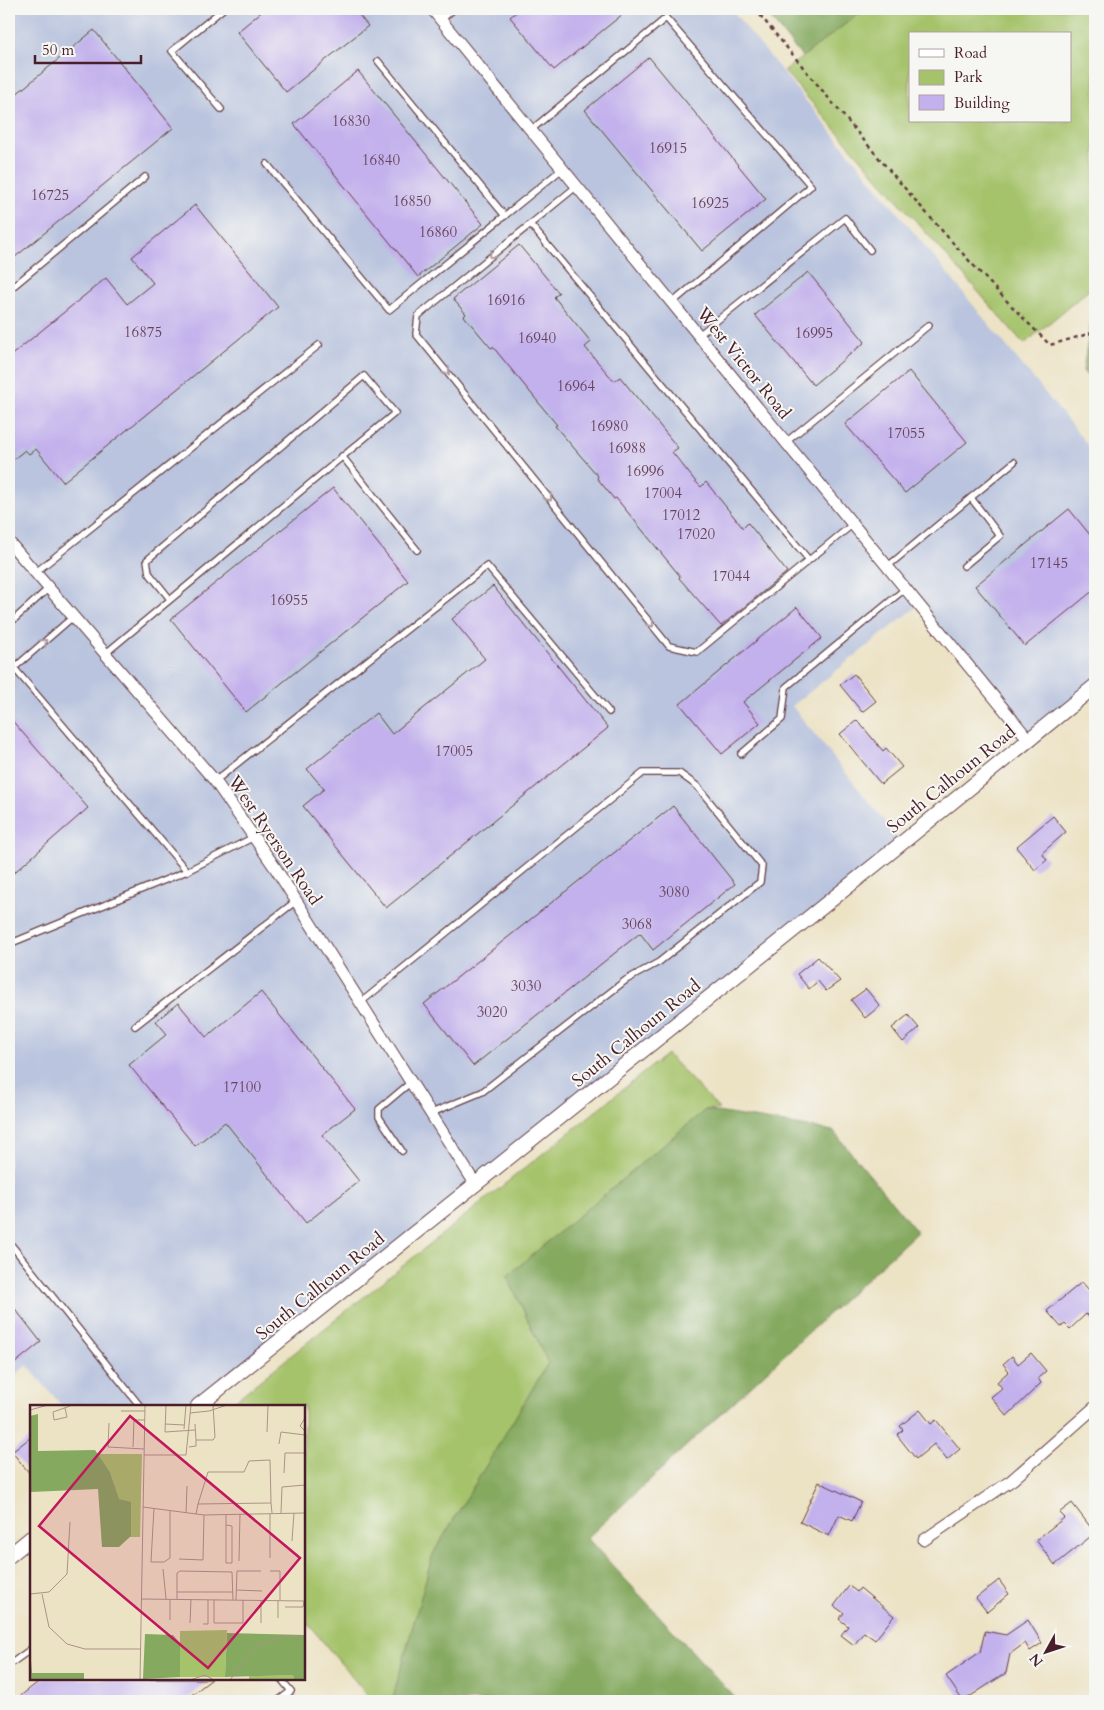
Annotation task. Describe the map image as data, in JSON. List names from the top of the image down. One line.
{"streets":{"street":["West Victor Road","South Calhoun Road","West Ryerson Road"]},"crossings":[["West Victor Road","South Calhoun Road"],["South Calhoun Road","West Ryerson Road"]],"house_numbers":["16830","16915","16840","16725","16850","16925","16860","16916","16875","16995","16940","16964","16980","17055","16988","16996","17004","17012","17020","17145","17044","16955","17005","3080","3068","3030","3020","17100"],"legend":["Road","Park","Building"],"scale_bar":"50 m","north":"bottom left"}
